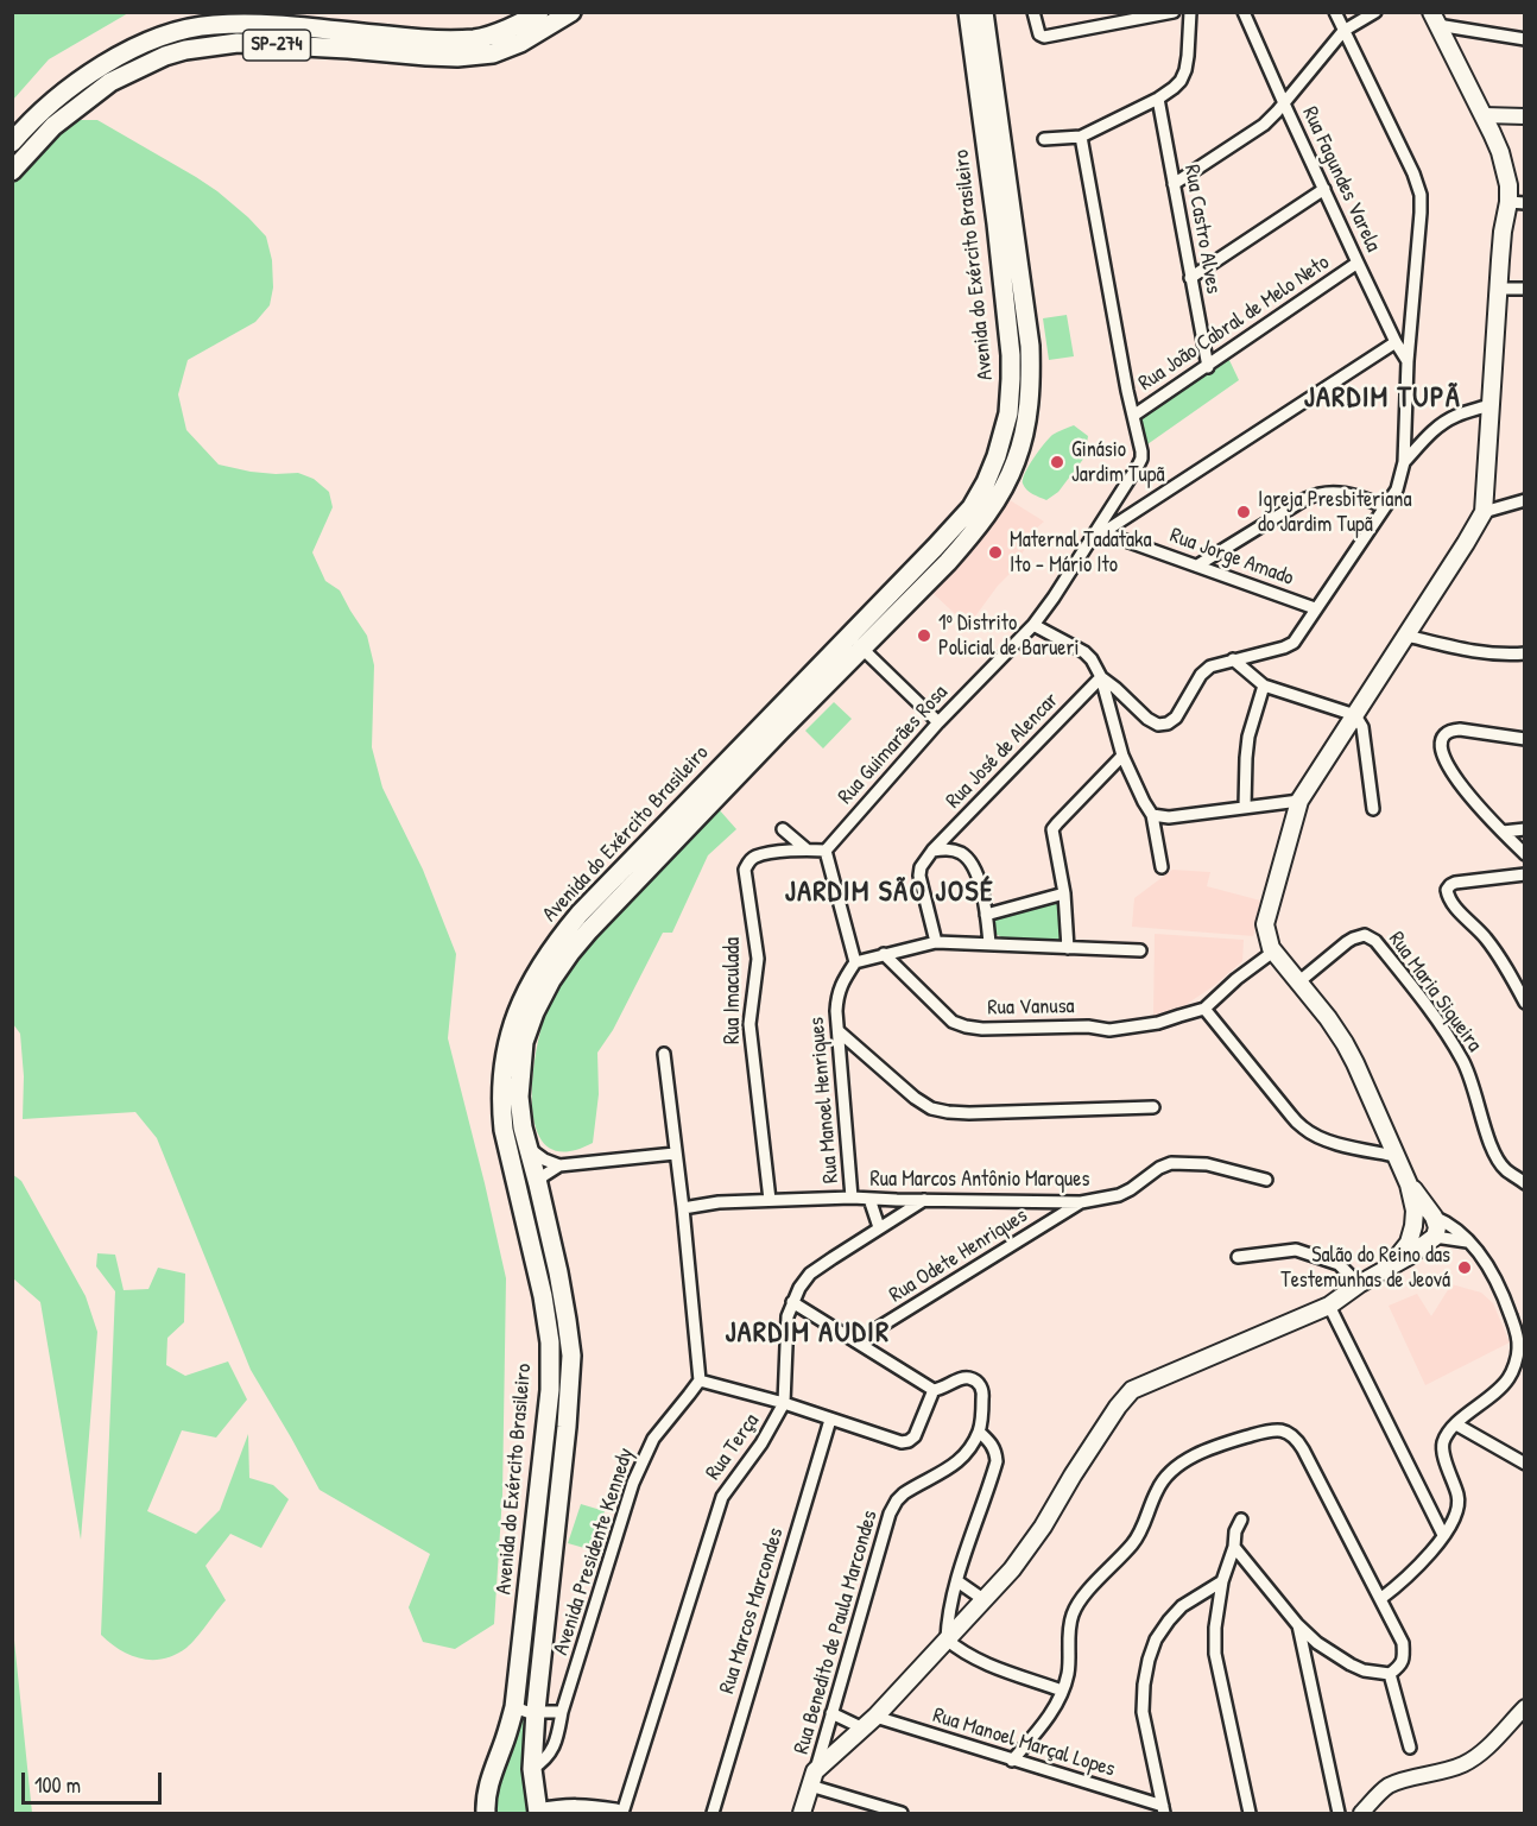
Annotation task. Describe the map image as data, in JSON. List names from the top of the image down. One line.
{"streets":{"main road":["SP-274","Avenida do Exército Brasileiro"],"street":["Rua Fagundes Varela","Rua Castro Alves","Rua João Cabral de Melo Neto","Rua Jorge Amado","Rua Guimarães Rosa","Rua José de Alencar","Rua Imaculada","Rua Maria Siqueira","Rua Vanusa","Rua Manoel Henriques","Rua Marcos Antônio Marques","Rua Odete Henriques","Rua Terça","Avenida Presidente Kennedy","Rua Marcos Marcondes","Rua Benedito de Paula Marcondes","Rua Manoel Marçal Lopes"]},"crossings":[["Rua Fagundes Varela","Rua João Cabral de Melo Neto"],["Rua Castro Alves","Rua João Cabral de Melo Neto"],["Avenida do Exército Brasileiro","Avenida Presidente Kennedy"],["Rua João Cabral de Melo Neto","Rua Guimarães Rosa"],["Rua Jorge Amado","Rua Guimarães Rosa"],["Rua Guimarães Rosa","Rua Imaculada"],["Rua Imaculada","Rua Marcos Antônio Marques"],["Rua Manoel Henriques","Rua Marcos Antônio Marques"],["Rua Marcos Antônio Marques","Rua Odete Henriques"],["Rua Marcos Antônio Marques","Rua Terça"],["Rua Benedito de Paula Marcondes","Rua Manoel Marçal Lopes"]],"districts":["JARDIM TUPÃ","JARDIM SÃO JOSÉ","JARDIM AUDIR"],"places":["Ginásio Jardim Tupã","Igreja Presbiteriana do Jardim Tupã","Maternal Tadataka Ito - Mário Ito","1º Distrito Policial de Barueri","Salão do Reino das Testemunhas de Jeová"],"scale_bar":"100 m"}
